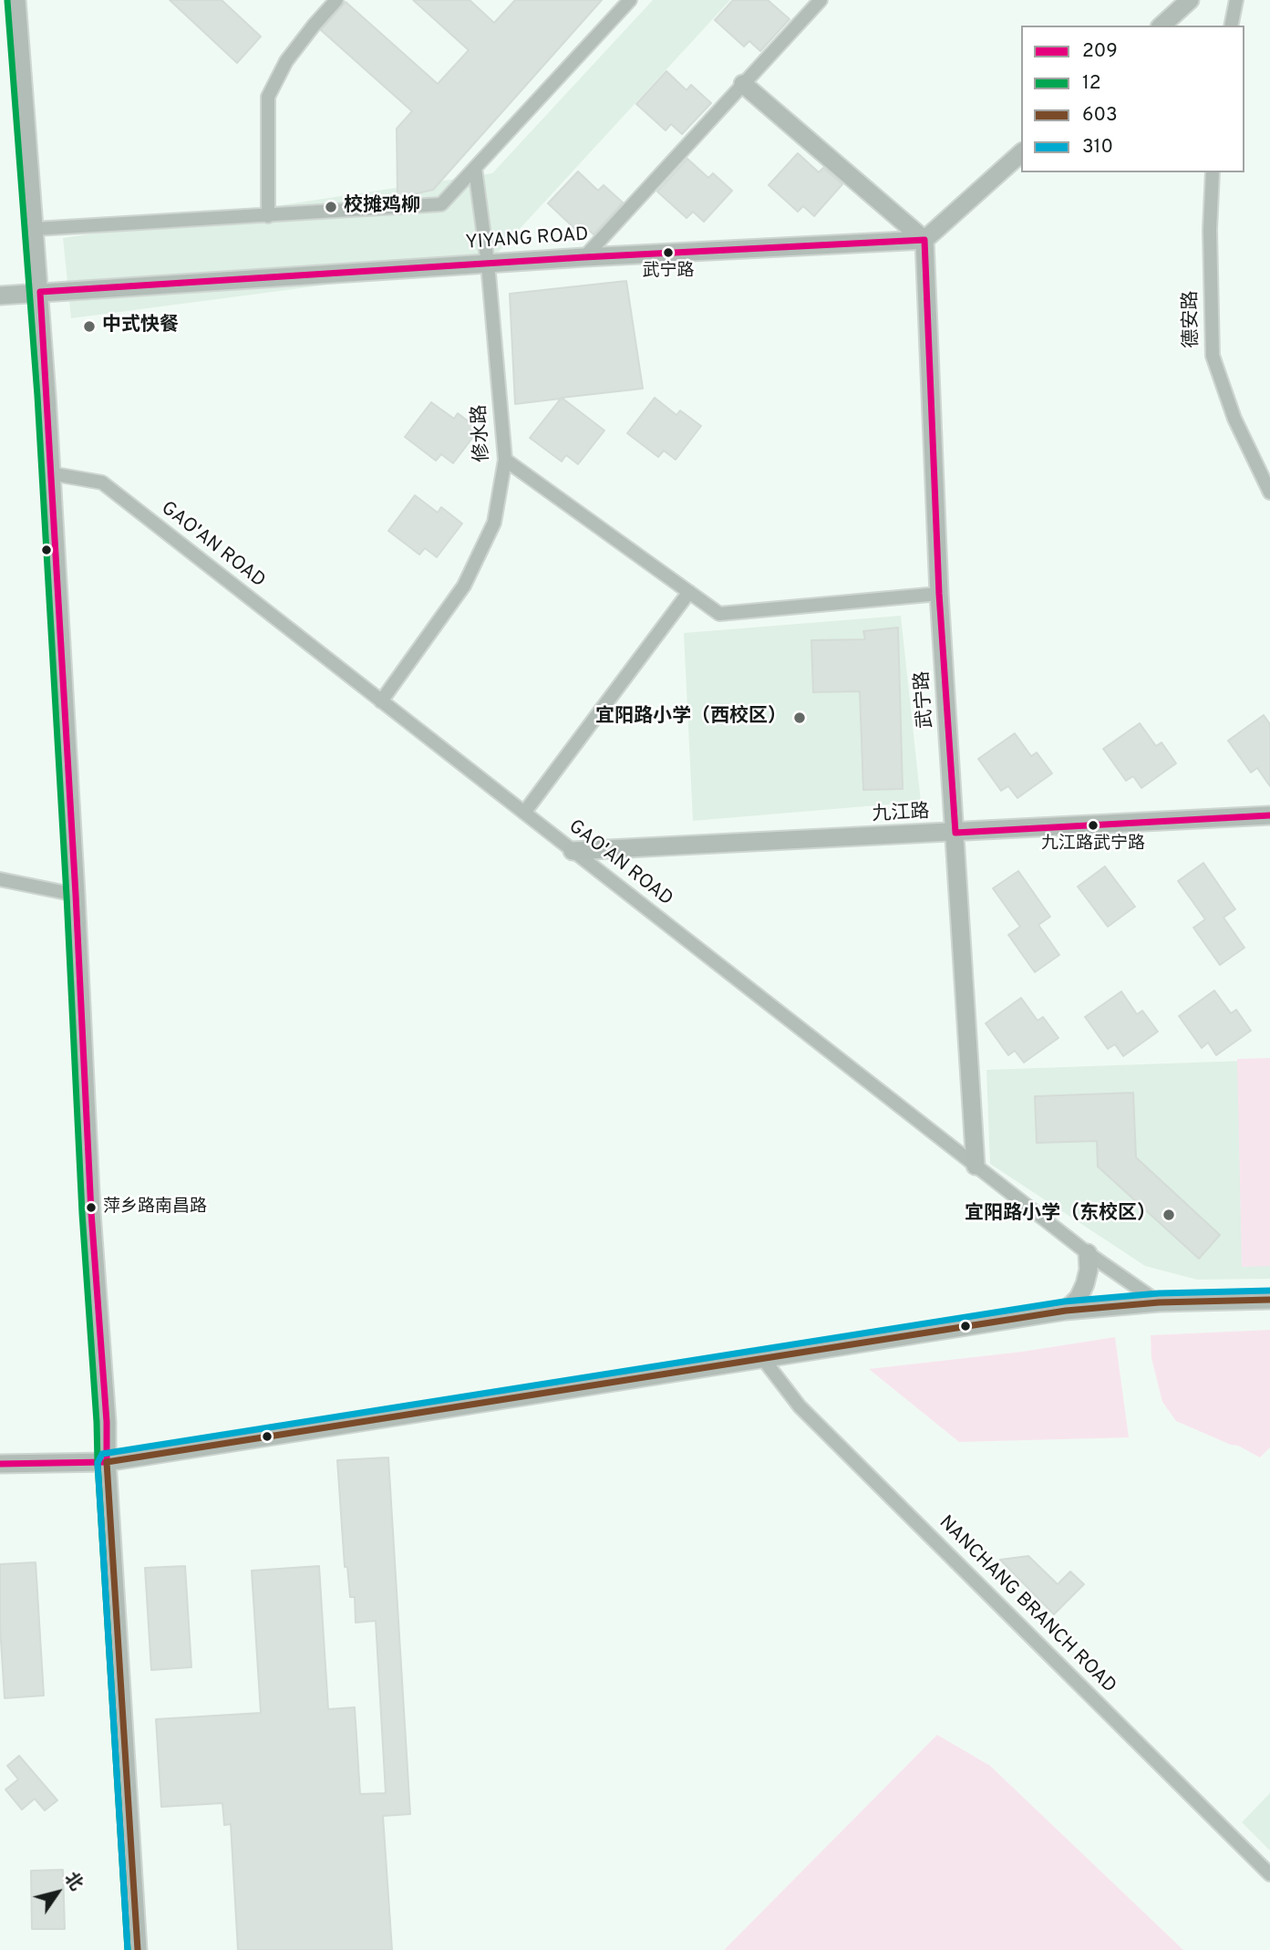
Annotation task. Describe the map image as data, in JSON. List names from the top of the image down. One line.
{"streets":{"main road":["YIYANG ROAD","武宁路","九江路"],"street":["德安路","修水路","GAO'AN ROAD","NANCHANG BRANCH ROAD"]},"crossings":[["YIYANG ROAD","修水路"],["YIYANG ROAD","武宁路"],["修水路","GAO'AN ROAD"],["GAO'AN ROAD","武宁路"],["GAO'AN ROAD","九江路"],["武宁路","九江路"]],"places":["校摊鸡柳","武宁路","中式快餐","宜阳路小学（西校区）","九江路武宁路","萍乡路南昌路","宜阳路小学（东校区）"],"lines":["transit line 12","transit line 209","transit line 310","transit line 603"],"legend":["209","12","603","310"],"north":"top right"}
